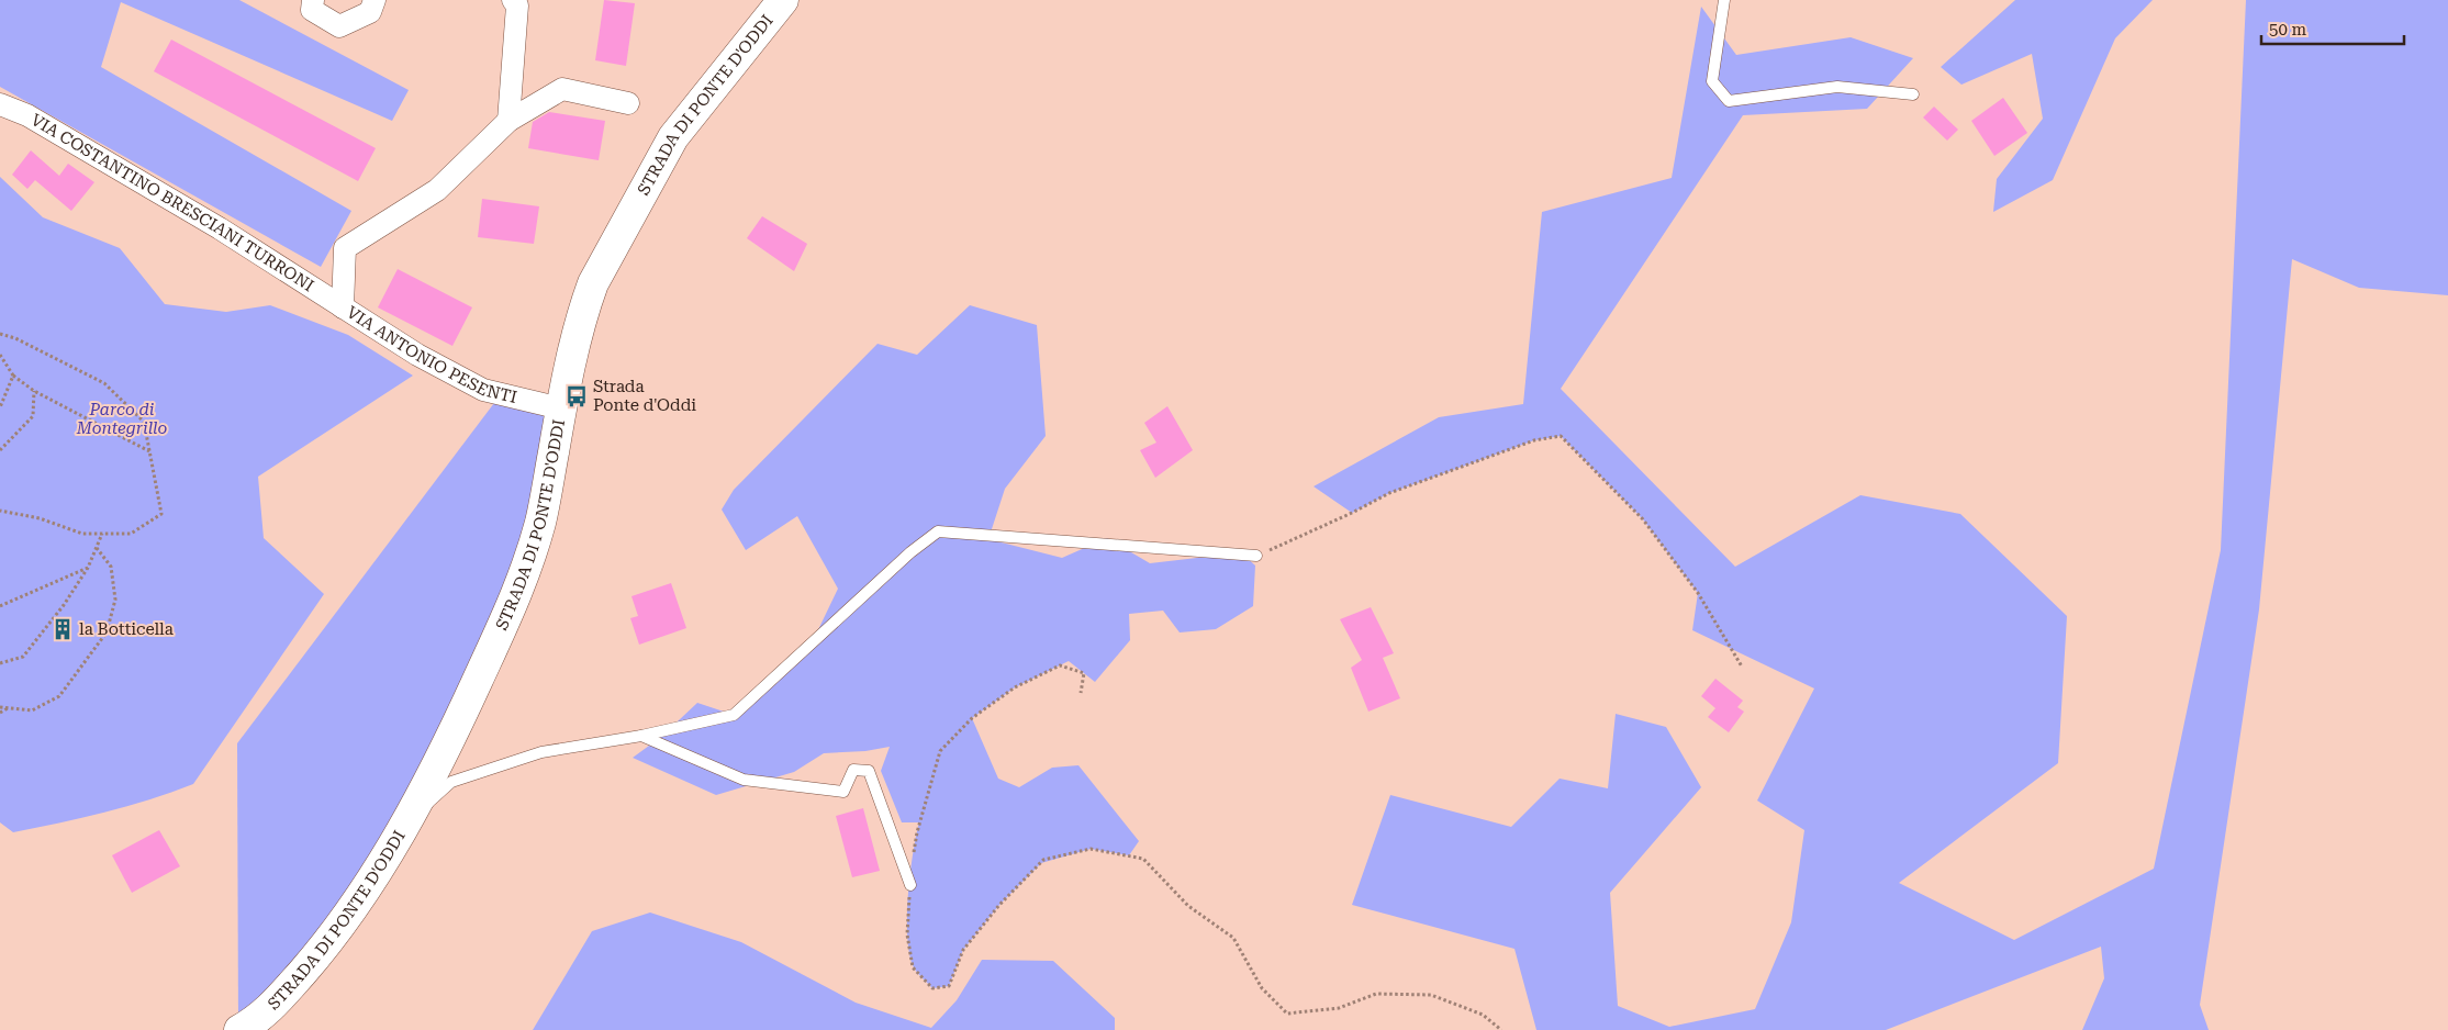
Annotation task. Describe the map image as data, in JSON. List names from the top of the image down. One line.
{"streets":{"street":["STRADA DI PONTE D'ODDI","VIA COSTANTINO BRESCIANI TURRONI","VIA ANTONIO PESENTI"]},"crossings":[["STRADA DI PONTE D'ODDI","VIA ANTONIO PESENTI"],["VIA COSTANTINO BRESCIANI TURRONI","VIA ANTONIO PESENTI"]],"parks":["Parco di Montegrillo"],"places":{"bus stop":["Strada Ponte d'Oddi"],"building":["la Botticella"]},"scale_bar":"50 m"}
